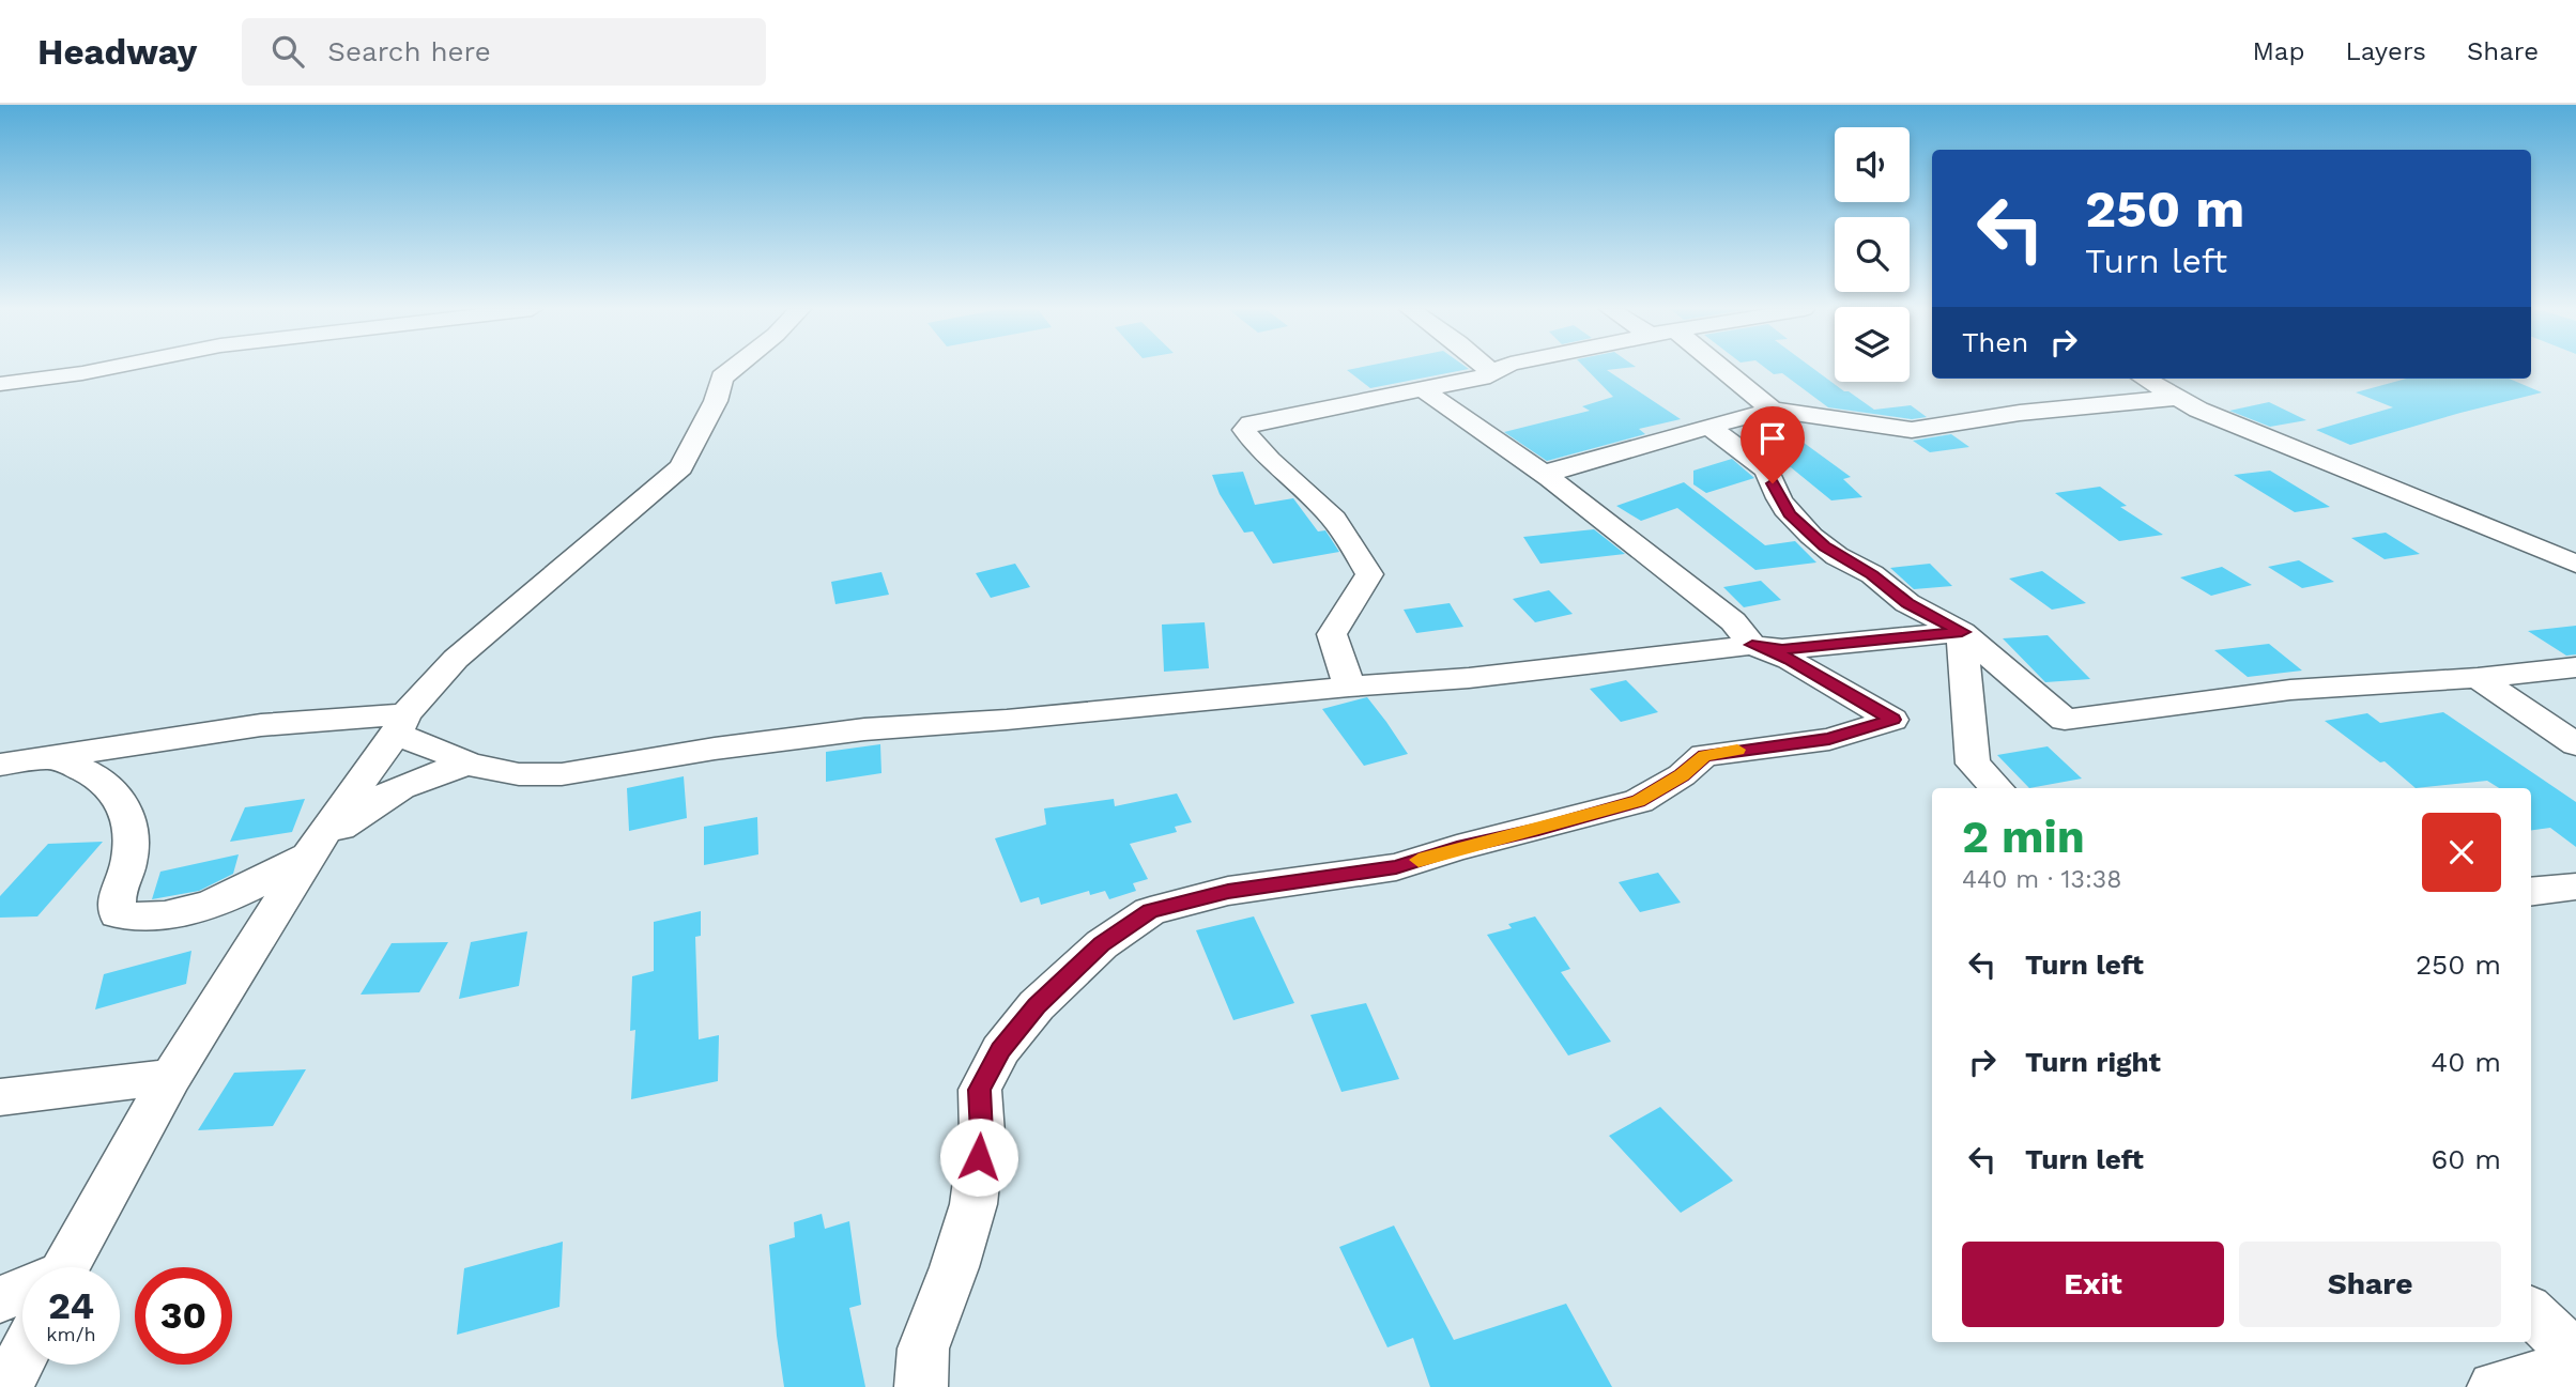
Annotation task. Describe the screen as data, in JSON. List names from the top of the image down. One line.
{"page":{"header":"Headway","search":"Search here","nav":["Map","Layers","Share"],"turn":["250 m","Turn left"],"then":"Then","heading":["2 min","440 m · 13:38"],"list":[{"name":"Turn left","value":"250 m"},{"name":"Turn right","value":"40 m"},{"name":"Turn left","value":"60 m"}],"buttons":["Exit","Share"],"speed":"24 km/h","limit":"30"}}
